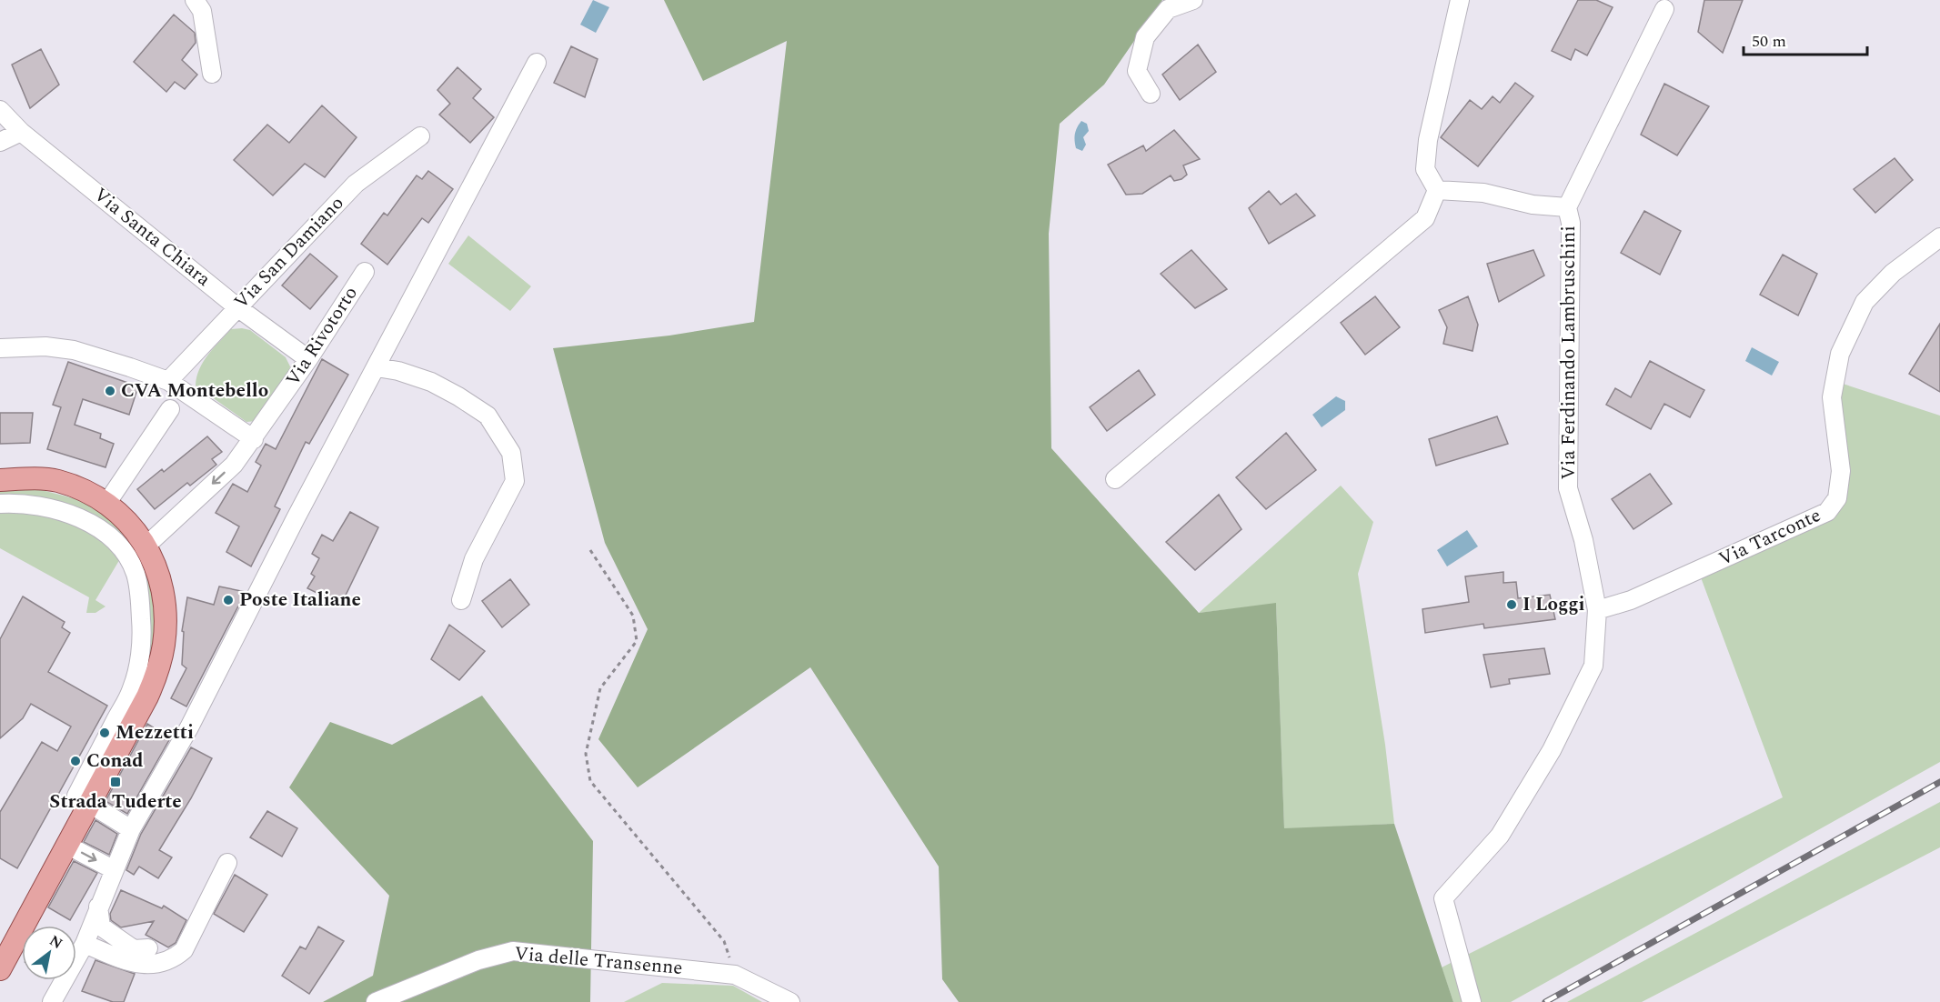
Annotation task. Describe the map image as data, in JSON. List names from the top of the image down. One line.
{"streets":{"street":["Via Santa Chiara","Via San Damiano","Via Rivotorto","Via Ferdinando Lambruschini","Via Tarconte","Via delle Transenne"]},"crossings":[["Via Santa Chiara","Via San Damiano"],["Via Santa Chiara","Via Rivotorto"],["Via Ferdinando Lambruschini","Via Tarconte"]],"places":{"other":["CVA Montebello","Poste Italiane","I Loggi","Mezzetti","Conad"],"transit":["Strada Tuderte"]},"scale_bar":"50 m","north":"top right"}
